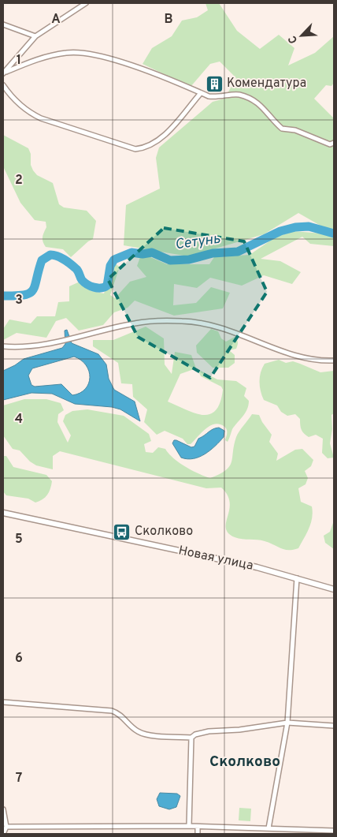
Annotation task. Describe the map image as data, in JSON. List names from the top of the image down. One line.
{"streets":{"street":["Новая улица"]},"districts":["Сколково"],"water":["Сетунь"],"places":{"building":["Комендатура"],"bus stop":["Сколково"]},"north":"bottom left","grid":{"columns":["A","B"],"rows":["1","2","3","4","5","6","7"]}}
